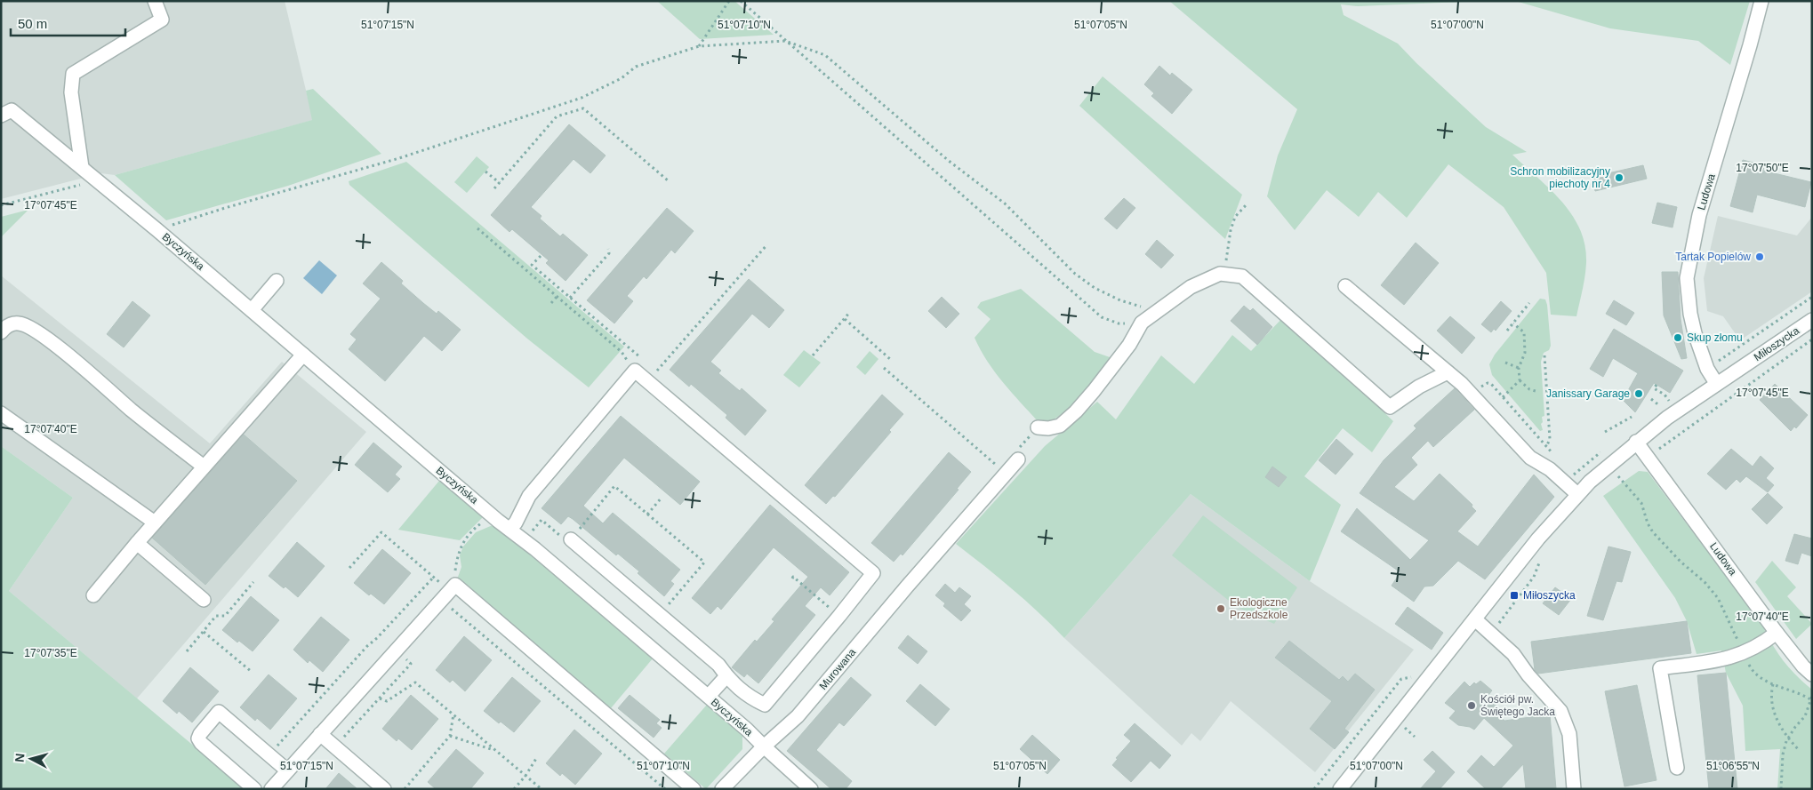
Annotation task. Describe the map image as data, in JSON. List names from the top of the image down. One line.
{"streets":{"street":["Ludowa","Byczyńska","Miłoszycka","Murowana"]},"crossings":[["Ludowa","Miłoszycka"],["Byczyńska","Murowana"]],"places":{"other":["Schron mobilizacyjny piechoty nr 4","Tartak Popielów","Skup złomu","Janissary Garage","Ekologiczne Przedszkole","Kościół pw. Świętego Jacka"],"transit":["Miłoszycka"]},"scale_bar":"50 m","north":"left","coordinates":["51°07'15\"N","51°07'10\"N","51°07'05\"N","51°07'00\"N","17°07'50\"E","17°07'45\"E","17°07'40\"E","17°07'35\"E","51°06'55\"N"]}
